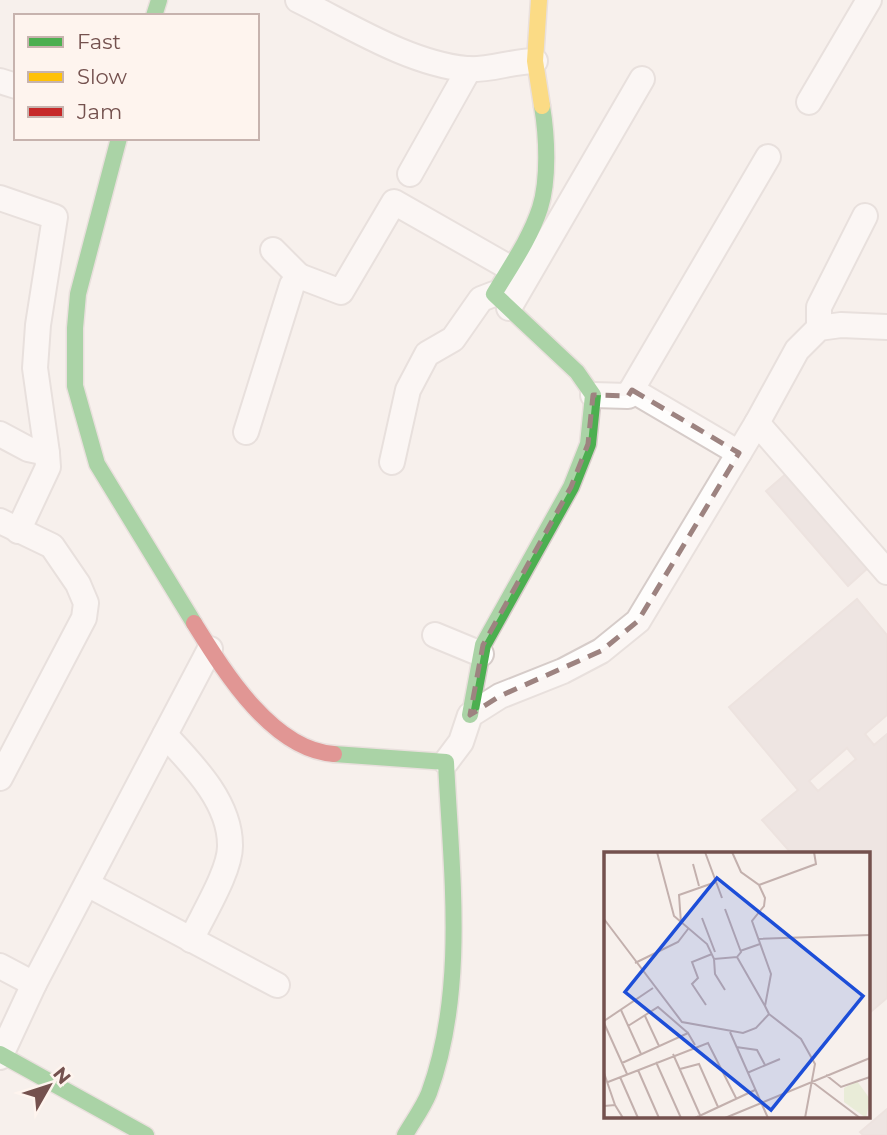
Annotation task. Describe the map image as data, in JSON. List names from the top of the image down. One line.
{"legend":["Fast","Slow","Jam"],"north":"top right"}
